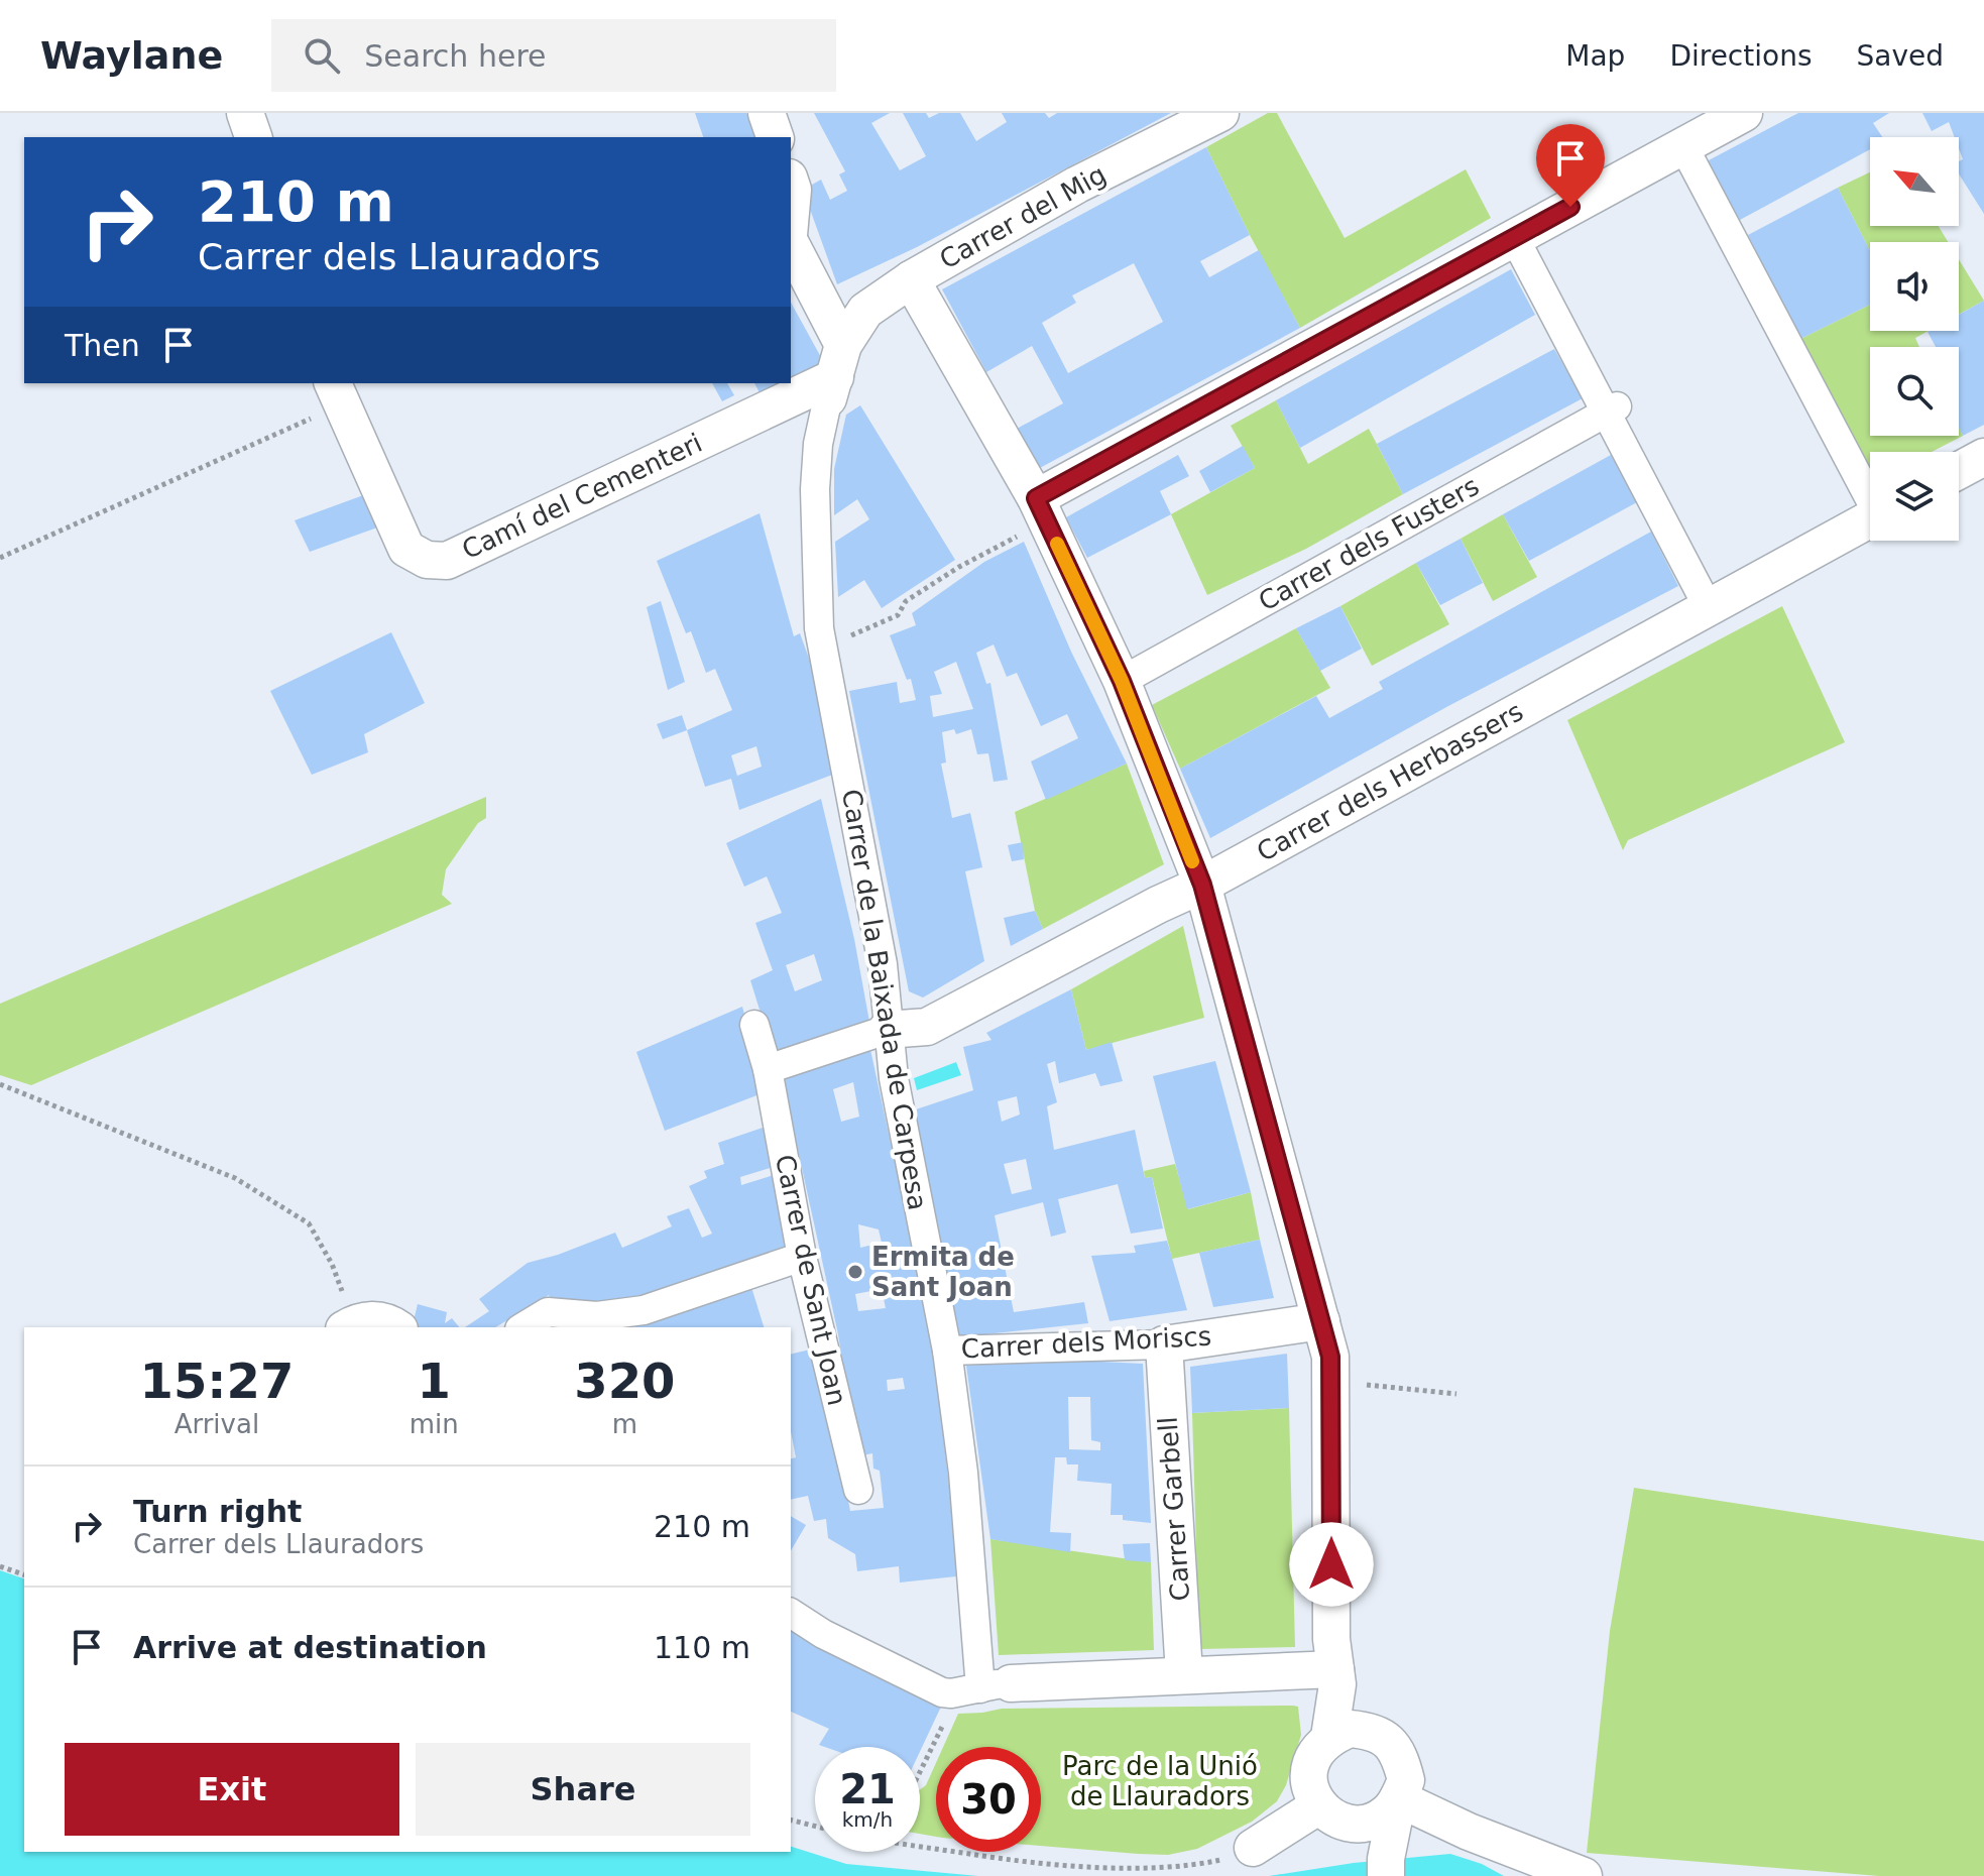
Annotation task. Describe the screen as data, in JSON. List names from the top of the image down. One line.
{"streets":{"street":["Carrer del Mig","Camí del Cementeri","Carrer dels Fusters","Carrer dels Herbassers","Carrer de la Baixada de Carpesa","Carrer de Sant Joan","Carrer dels Moriscs","Carrer Garbell"]},"crossings":[["Carrer del Mig","Camí del Cementeri"],["Carrer del Mig","Carrer de la Baixada de Carpesa"],["Camí del Cementeri","Carrer de la Baixada de Carpesa"],["Carrer dels Herbassers","Carrer de la Baixada de Carpesa"],["Carrer de la Baixada de Carpesa","Carrer dels Moriscs"],["Carrer dels Moriscs","Carrer Garbell"]],"parks":["Parc de la Unió de Llauradors"],"places":["Ermita de Sant Joan"],"north":"top left","page":{"header":"Waylane","search":"Search here","nav":["Map","Directions","Saved"],"turn":["210 m","Carrer dels Llauradors"],"then":"Then","eta":["15:27","Arrival","1","min","320","m"],"list":[{"name":"Turn right","note":"Carrer dels Llauradors","value":"210 m"},{"name":"Arrive at destination","value":"110 m"}],"buttons":["Exit","Share"],"speed":"21 km/h","limit":"30"}}
